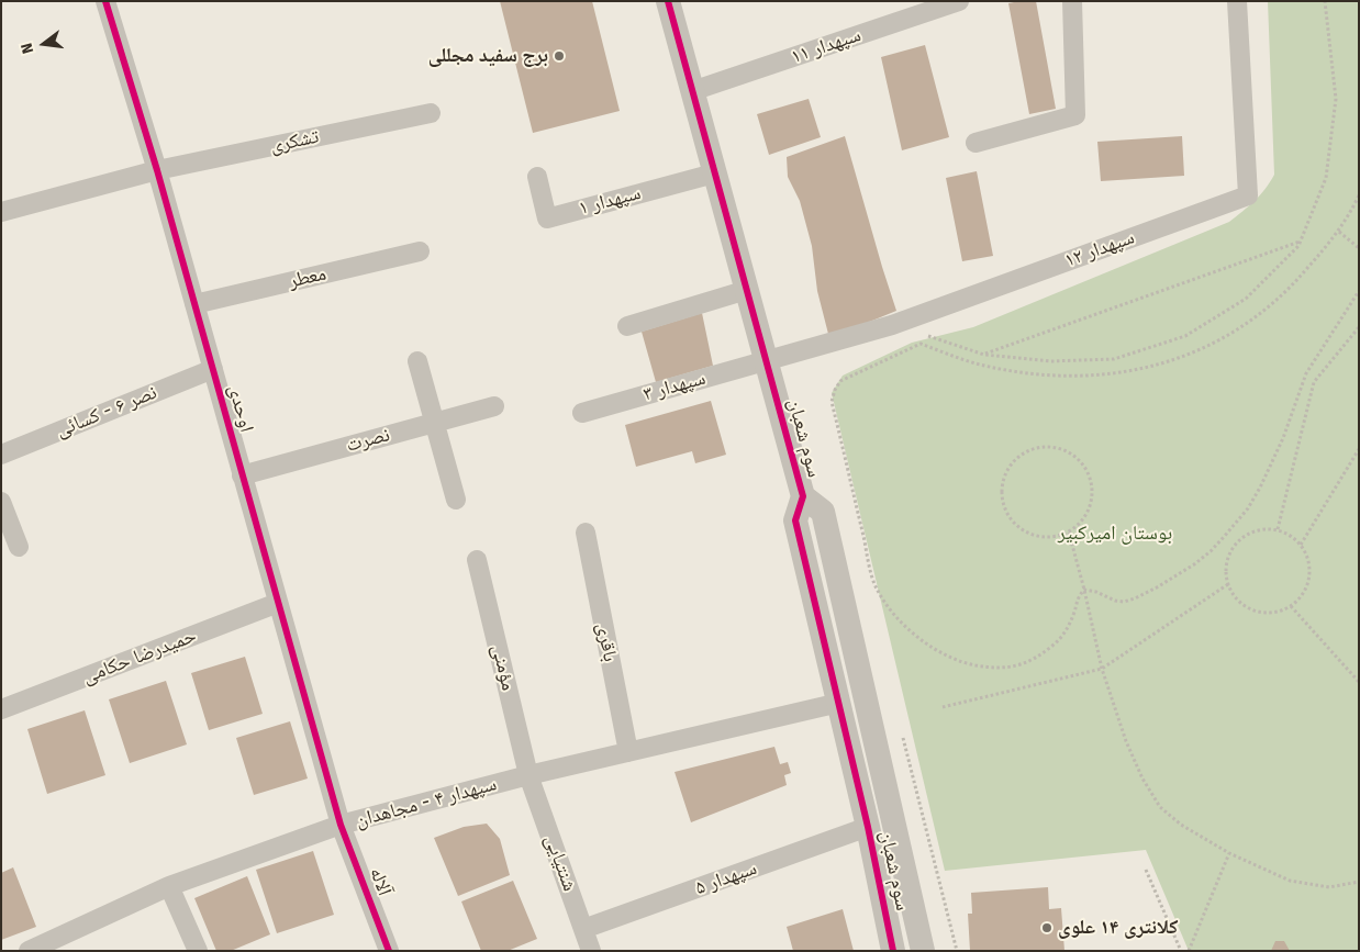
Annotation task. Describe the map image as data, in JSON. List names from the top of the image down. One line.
{"streets":{"street":["سپهدار ۱۱","تشکری","سپهدار ۱","سپهدار ۱۲","معطر","سپهدار ۳","اوحدی","نصر ۶ - کسائی","سوم شعبان","نصرت","باقری","حمیدرضا حکامی","مؤمنی","سپهدار ۴ - مجاهدان","شنتیایی","سپهدار ۵","آلاله"]},"crossings":[["سپهدار ۱۱","سوم شعبان"],["تشکری","اوحدی"],["سپهدار ۱","سوم شعبان"],["سپهدار ۱۲","سپهدار ۳"],["سپهدار ۱۲","سوم شعبان"],["معطر","اوحدی"],["سپهدار ۳","سوم شعبان"],["اوحدی","نصر ۶ - کسائی"],["اوحدی","نصرت"],["اوحدی","حمیدرضا حکامی"],["اوحدی","سپهدار ۴ - مجاهدان"],["اوحدی","آلاله"],["سوم شعبان","سپهدار ۴ - مجاهدان"],["سوم شعبان","سپهدار ۵"],["باقری","سپهدار ۴ - مجاهدان"],["مؤمنی","سپهدار ۴ - مجاهدان"],["مؤمنی","شنتیایی"],["سپهدار ۴ - مجاهدان","شنتیایی"],["سپهدار ۴ - مجاهدان","آلاله"],["شنتیایی","سپهدار ۵"]],"parks":["بوستان امیرکبیر"],"places":["برج سفید مجللی","کلانتری ۱۴ علوی"],"north":"left"}
